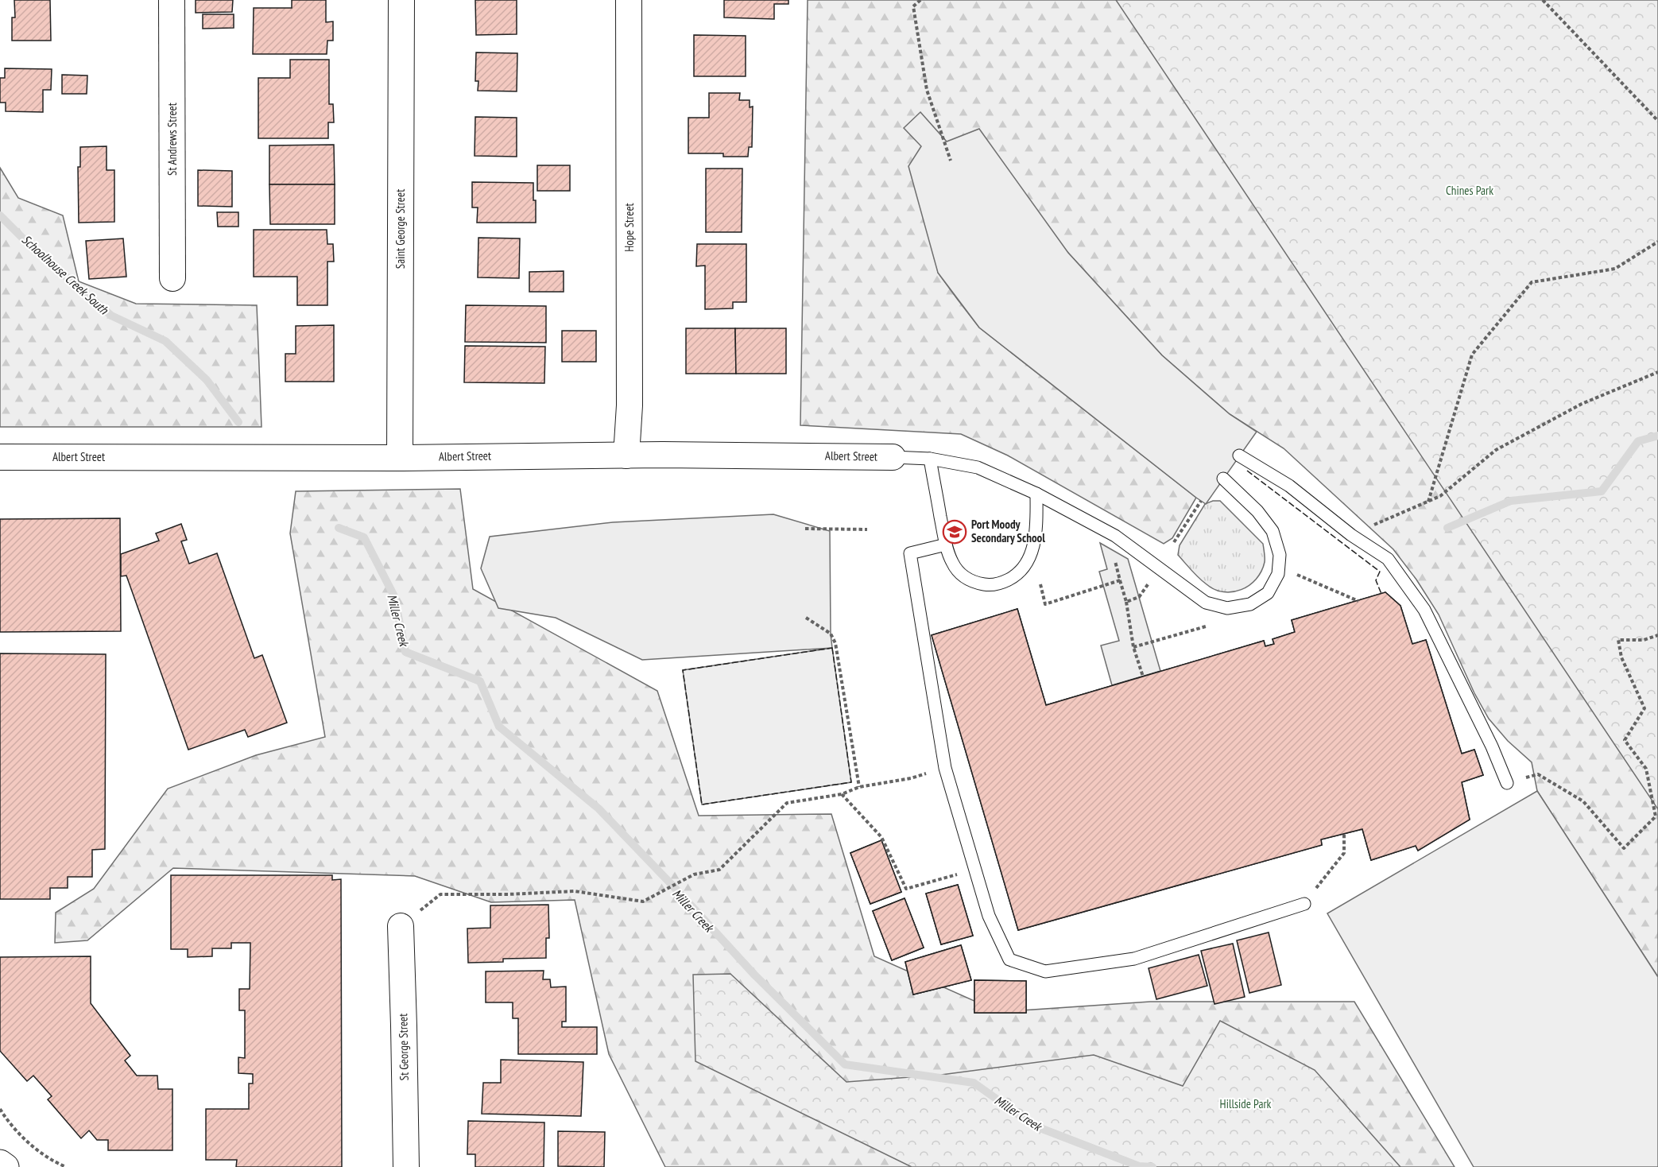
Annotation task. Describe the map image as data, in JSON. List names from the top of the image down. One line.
{"streets":{"street":["St Andrews Street","Hope Street","Saint George Street","Albert Street","St George Street"]},"crossings":[["Hope Street","Albert Street"],["Saint George Street","Albert Street"]],"water":["Schoolhouse Creek South","Miller Creek"],"parks":["Chines Park","Hillside Park"],"places":{"school or university":["Port Moody Secondary School"]}}
